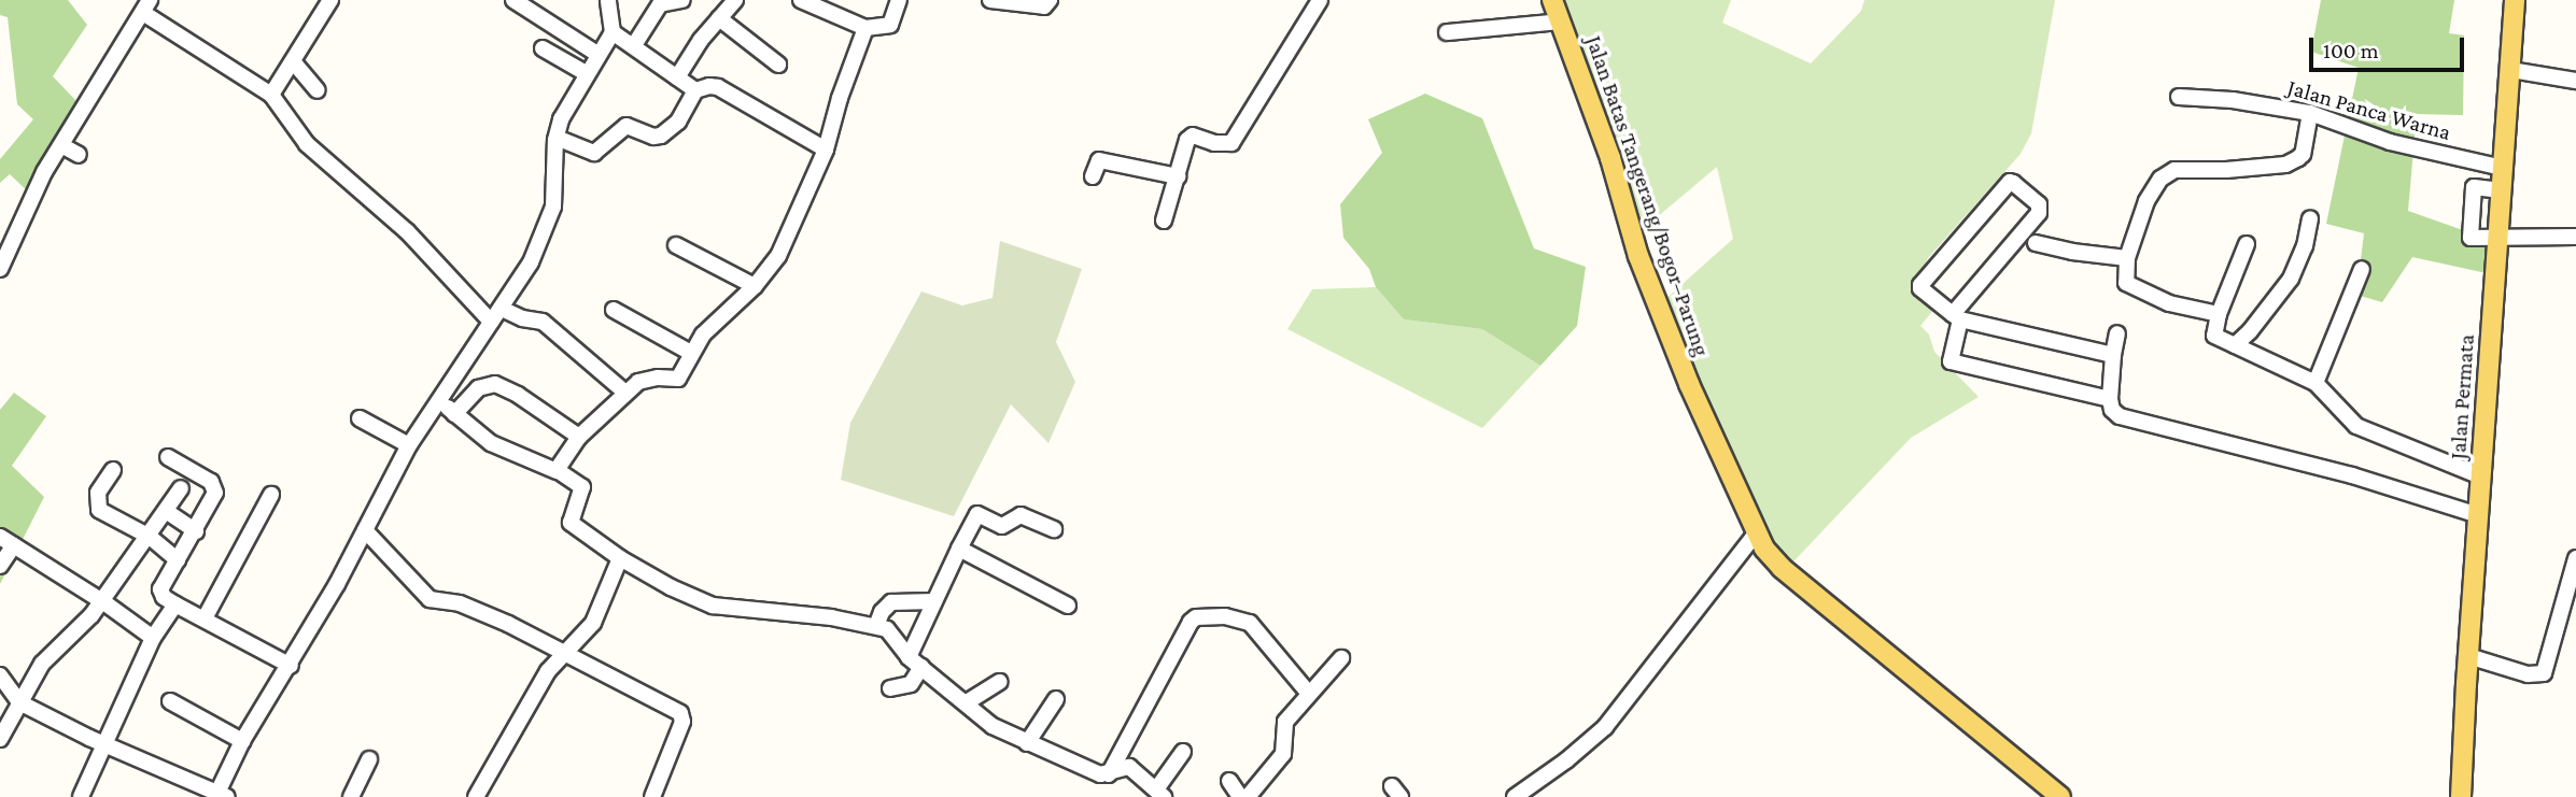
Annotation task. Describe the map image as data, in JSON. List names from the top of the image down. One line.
{"streets":{"main road":["Jalan Batas Tangerang/Bogor–Parung","Jalan Permata"],"street":["Jalan Panca Warna"]},"crossings":[["Jalan Panca Warna","Jalan Permata"]],"scale_bar":"100 m"}
